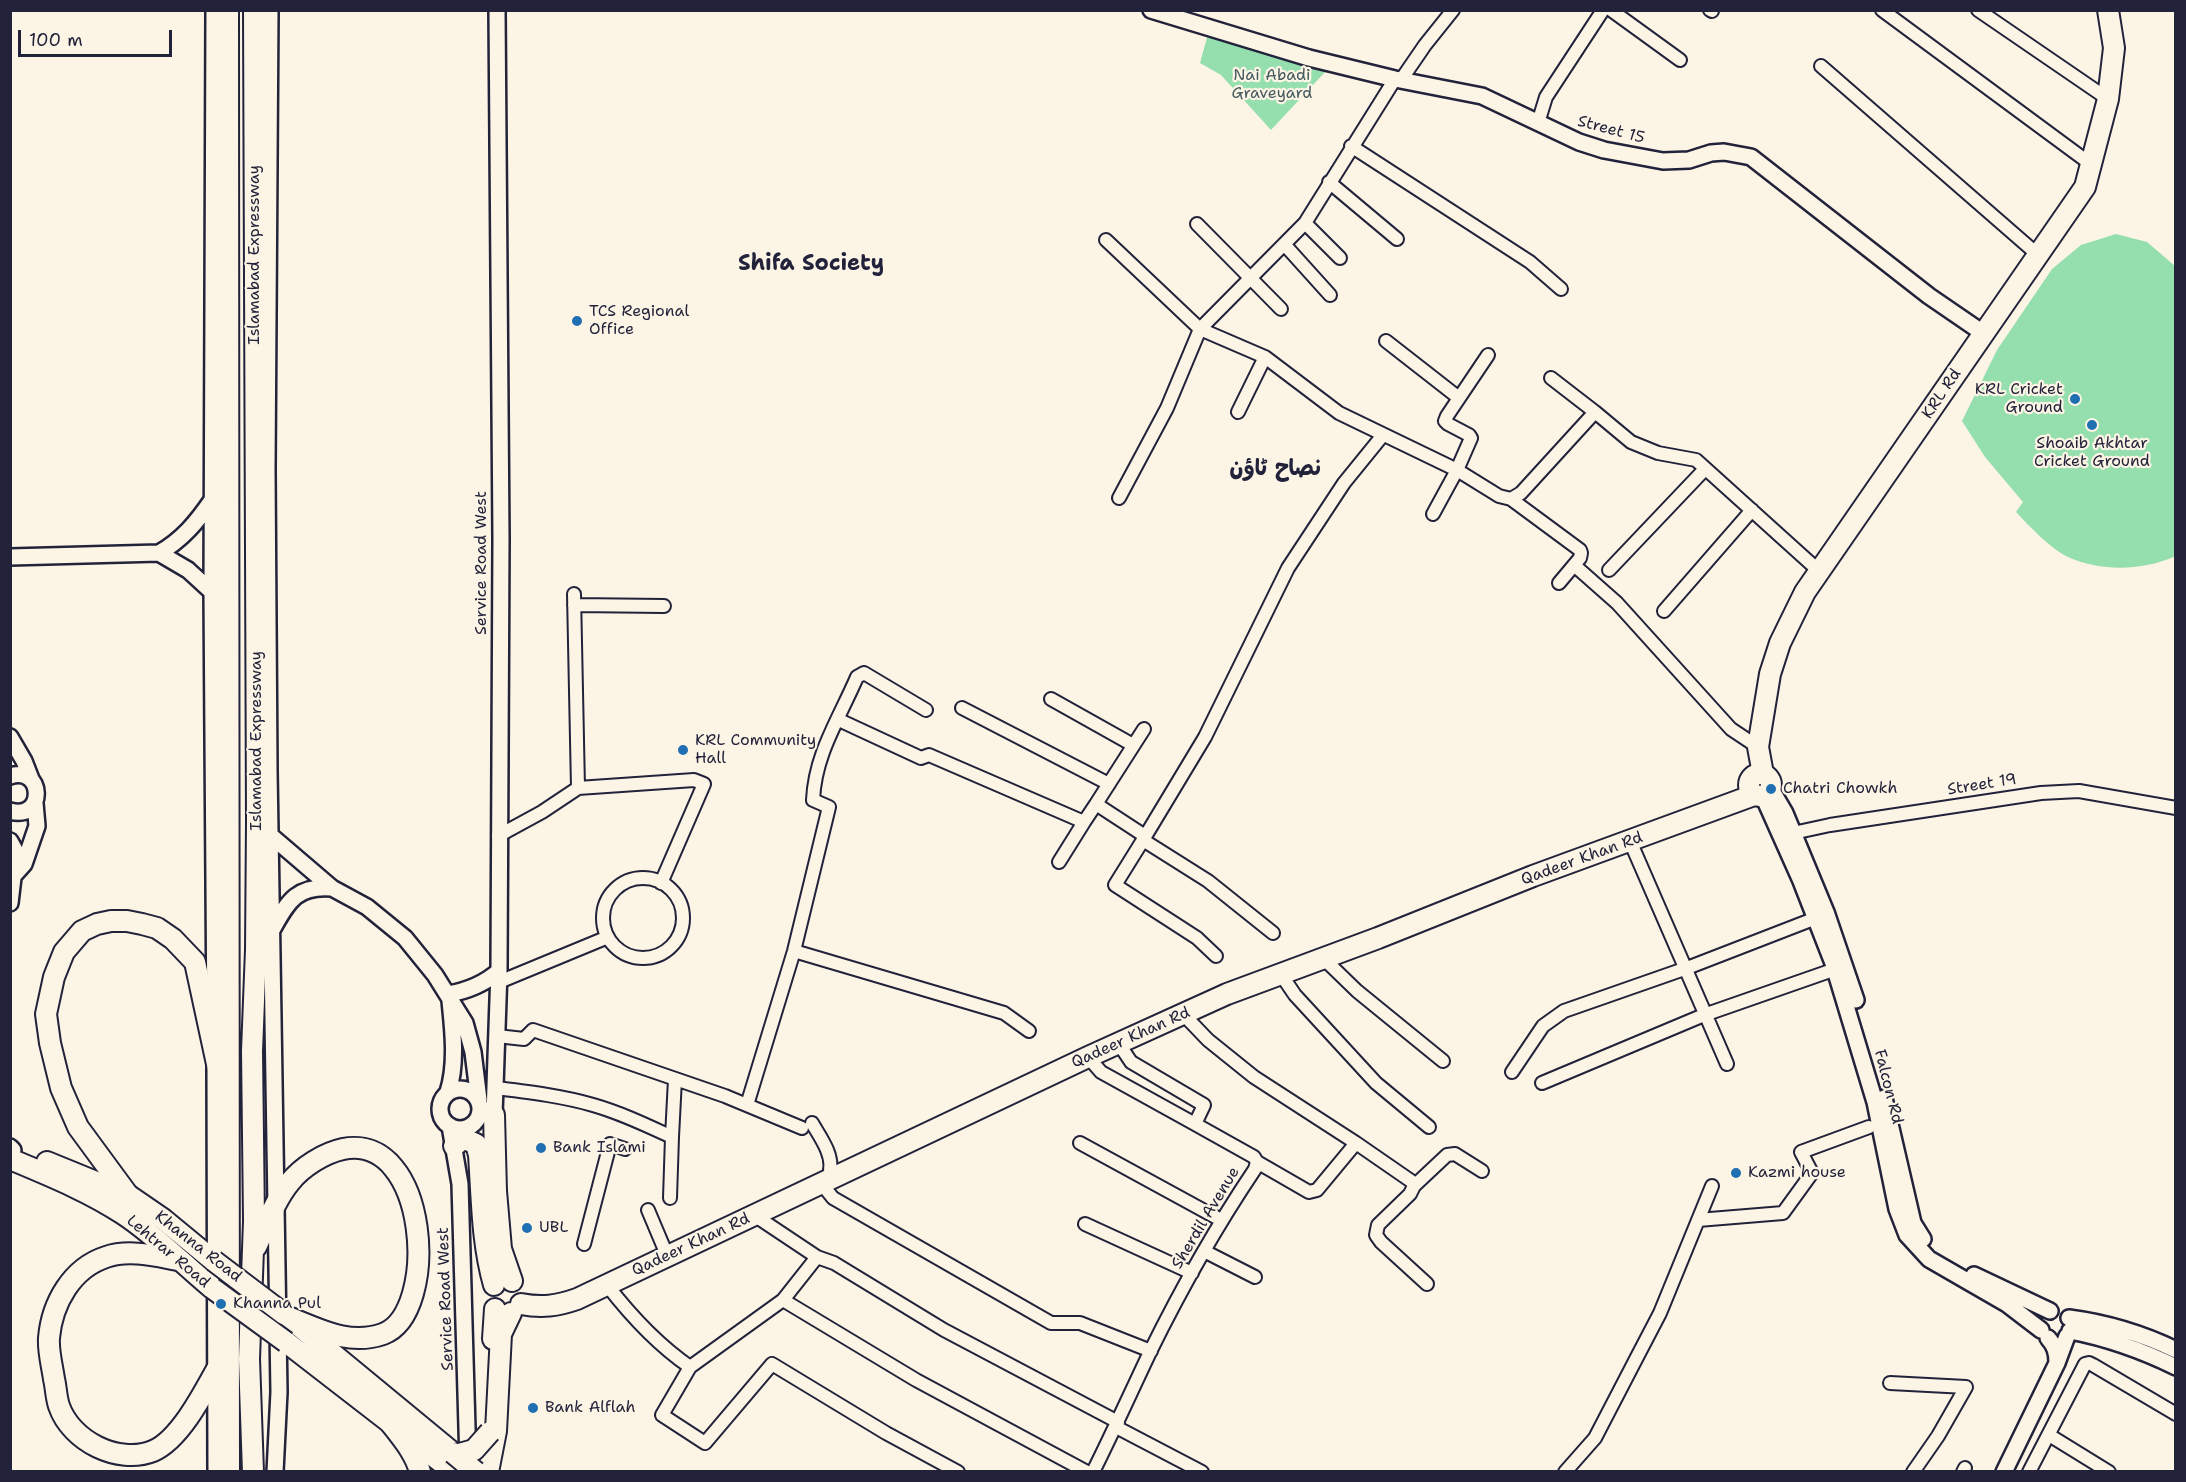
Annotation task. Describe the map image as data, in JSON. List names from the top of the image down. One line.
{"streets":{"main road":["Islamabad Expressway","KRL Rd","Qadeer Khan Rd","Khanna Road","Lehtrar Road"],"street":["Street 15","Service Road West","Street 19","Falcon Rd","Sherdil Avenue"]},"crossings":[["Street 15","KRL Rd"],["KRL Rd","Qadeer Khan Rd"],["KRL Rd","Falcon Rd"],["Service Road West","Khanna Road"],["Street 19","Falcon Rd"],["Qadeer Khan Rd","Falcon Rd"],["Qadeer Khan Rd","Sherdil Avenue"],["Khanna Road","Lehtrar Road"]],"districts":["Shifa Society","نصاح ٹاؤن"],"parks":["Nai Abadi Graveyard"],"places":["TCS Regional Office","KRL Cricket Ground","Shoaib Akhtar Cricket Ground","KRL Community Hall","Chatri Chowkh","Bank Islami","Kazmi house","UBL","Khanna Pul","Bank Alflah"],"scale_bar":"100 m"}
